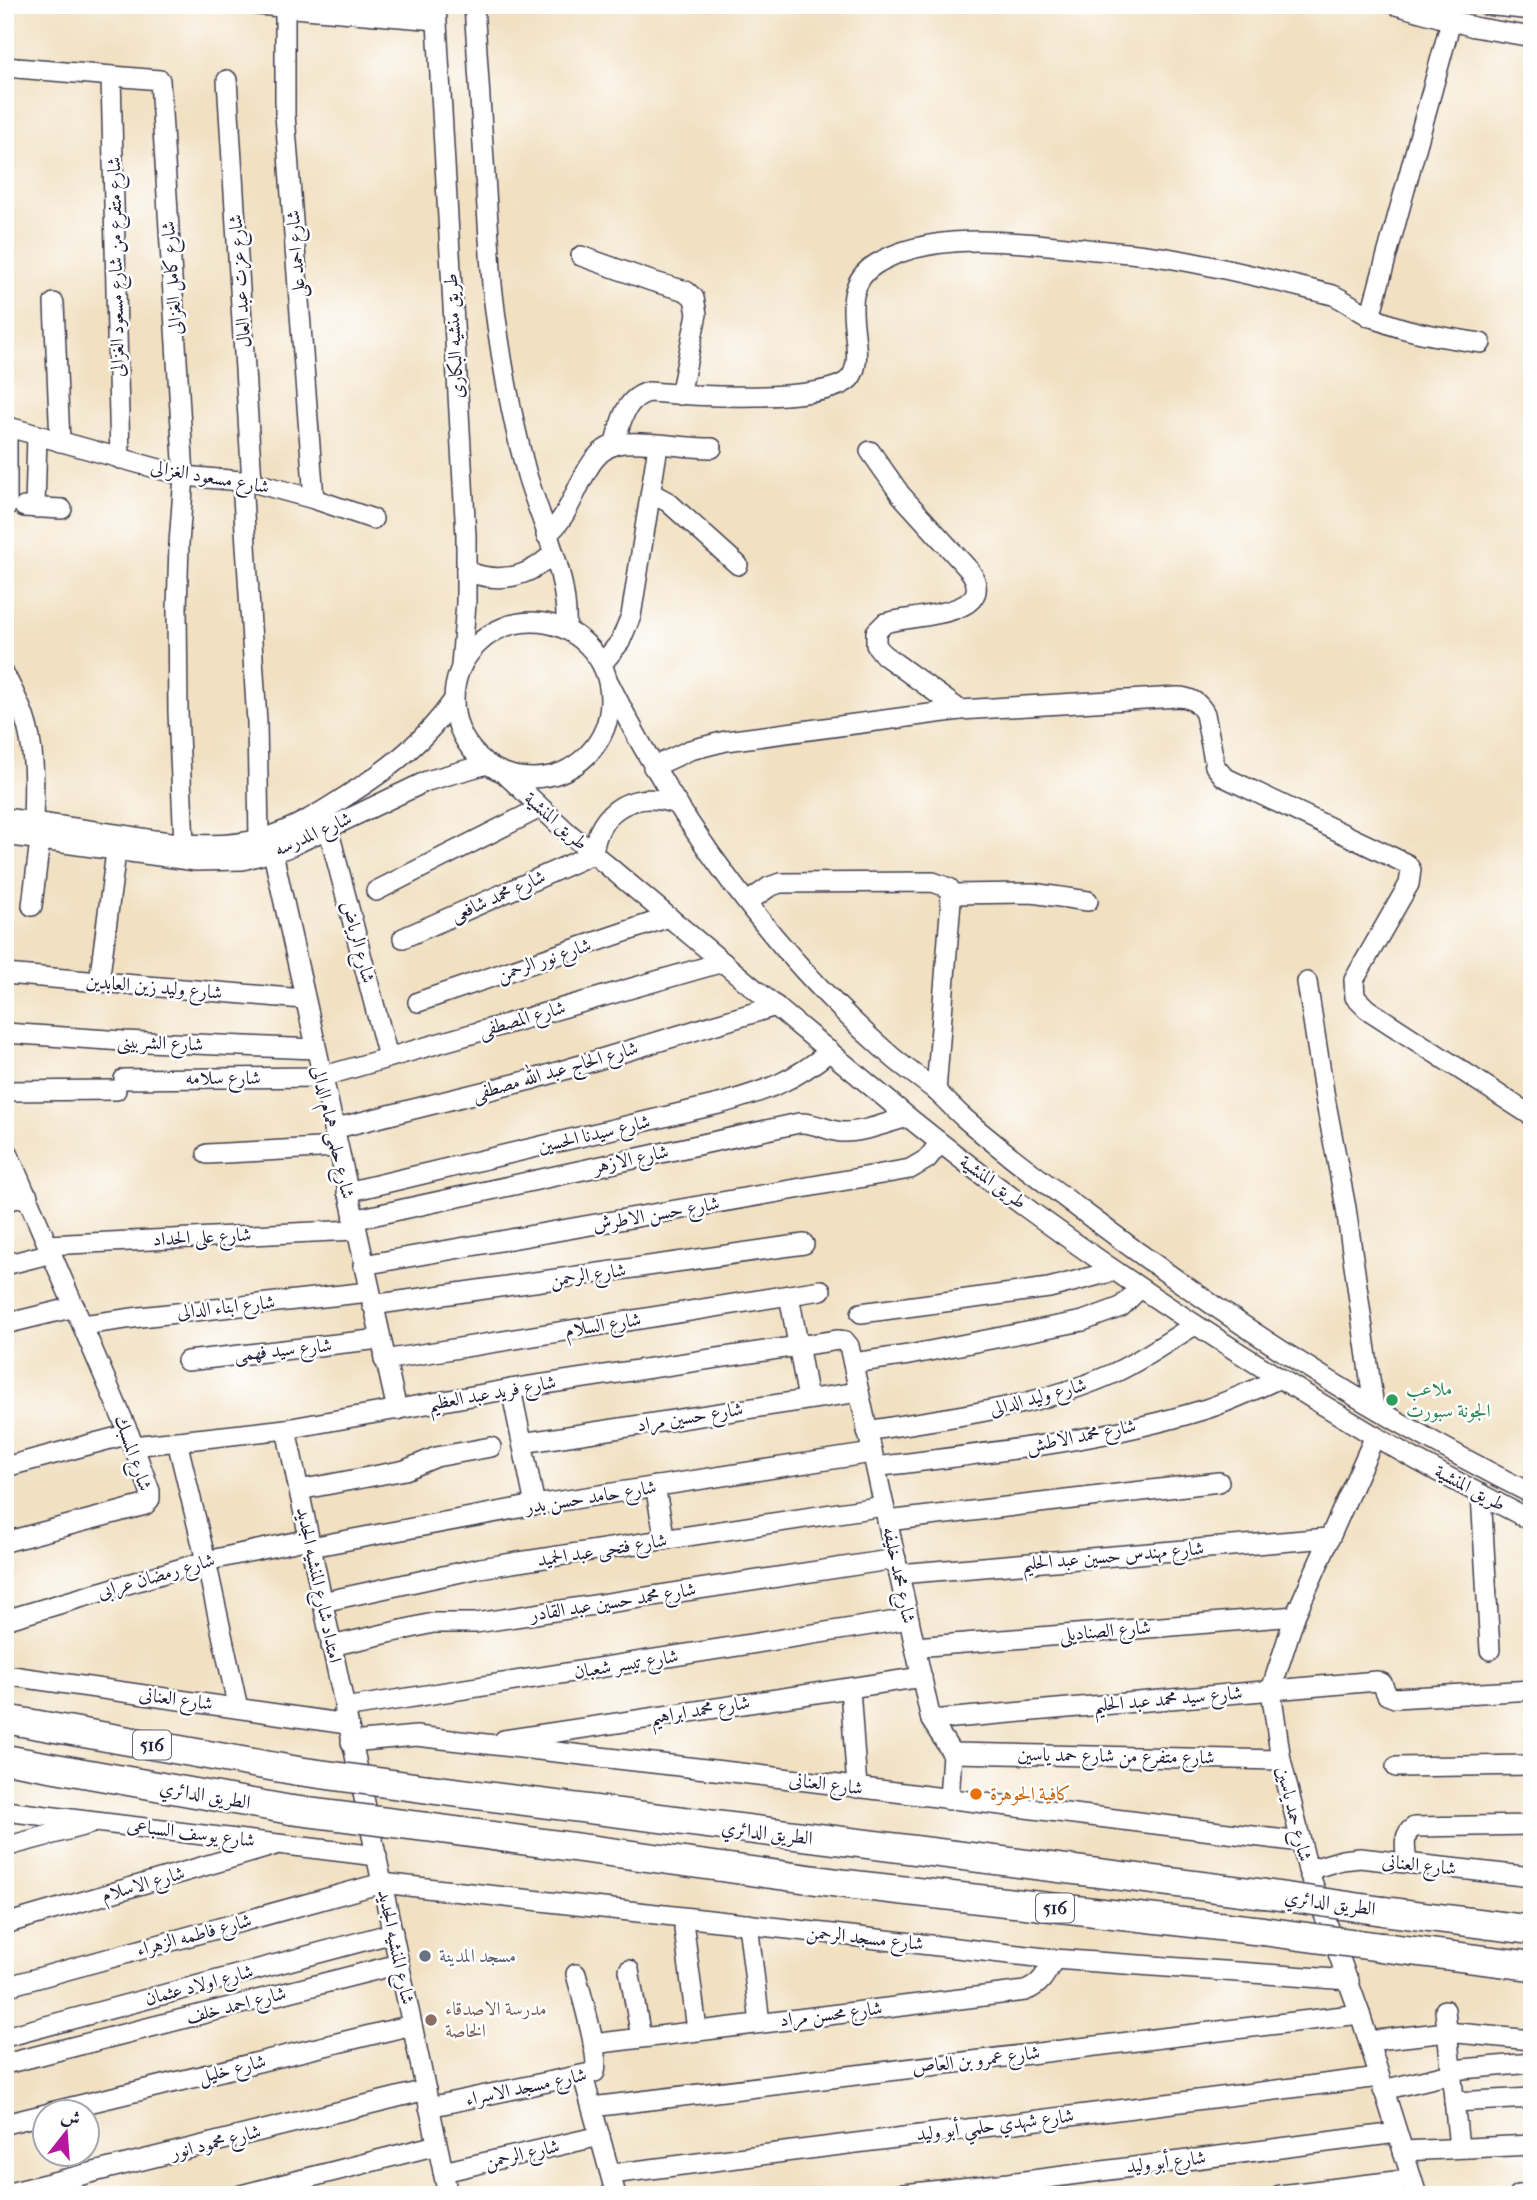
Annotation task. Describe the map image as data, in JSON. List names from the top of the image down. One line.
{"streets":{"highway":["516","الطريق الدائري"],"street":["شارع احمد على","شارع متفرع من شارع مسعود الغزالى","شارع كامل الغزالى","شارع عزت عبد العال","طريق منشيه البكارى","شارع مسعود الغزالى","طريق المنشية","شارع المدرسه","شارع محمد شافعى","شارع الرياض","شارع نور الرحمن","شارع وليد زين العابدين","شارع المصطفى","شارع الشربينى","شارع الحاج عبد الله مصطفى","شارع سلامه","شارع حلمى همام الدالى","شارع سيدنا الحسين","شارع الازهر","شارع حسن الاطرش","شارع على الحداد","شارع الرحمن","شارع ابناء الدالى","شارع السلام","شارع سيد فهمى","شارع فريد عبد العظيم","شارع وليد الدالى","شارع حسين مراد","شارع محمد الاطش","شارع المسبك","شارع حامد حسن بدر","شارع فتحى عبد الحميد","شارع مهندس حسين عبد الحليم","شارع محمد خليفه","شارع رمضان عرابى","امتداد شارع المنشيه الجديد","شارع محمد حسين عبد القادر","شارع الصناديلى","شارع تيسر شعبان","شارع العنانى","شارع سيد محمد عبد الحليم","شارع محمد ابراهيم","شارع متفرع من شارع حمد ياسين","شارع حمد ياسين","شارع يوسف السباعى","شارع الاسلام","شارع فاطمه الزهراء","شارع مسجد الرحمن","شارع المنشيه الجديد","شارع اولاد عثمان","شارع احمد خلف","شارع محسن مراد","شارع عمرو بن العاص","شارع خليل","شارع مسجد الاسراء","شارع شهدي حلمي أبو وليد","شارع محمود انور","شارع أبو وليد"]},"crossings":[["شارع احمد على","شارع مسعود الغزالى"],["شارع متفرع من شارع مسعود الغزالى","شارع كامل الغزالى"],["شارع متفرع من شارع مسعود الغزالى","شارع مسعود الغزالى"],["شارع كامل الغزالى","شارع مسعود الغزالى"],["شارع كامل الغزالى","شارع المدرسه"],["شارع عزت عبد العال","شارع مسعود الغزالى"],["شارع عزت عبد العال","شارع المدرسه"],["شارع عزت عبد العال","شارع حلمى همام الدالى"],["طريق منشيه البكارى","طريق المنشية"],["طريق منشيه البكارى","شارع المدرسه"],["طريق المنشية","شارع المدرسه"],["طريق المنشية","شارع محمد شافعى"],["طريق المنشية","شارع نور الرحمن"],["طريق المنشية","شارع المصطفى"],["طريق المنشية","شارع الحاج عبد الله مصطفى"],["طريق المنشية","شارع سيدنا الحسين"],["طريق المنشية","شارع الازهر"],["طريق المنشية","شارع حسن الاطرش"],["طريق المنشية","شارع فريد عبد العظيم"],["طريق المنشية","شارع وليد الدالى"],["طريق المنشية","شارع محمد الاطش"],["طريق المنشية","شارع حمد ياسين"],["شارع المدرسه","شارع الرياض"],["شارع المدرسه","شارع حلمى همام الدالى"],["شارع الرياض","شارع المصطفى"],["شارع وليد زين العابدين","شارع حلمى همام الدالى"],["شارع المصطفى","شارع سلامه"],["شارع المصطفى","شارع حلمى همام الدالى"],["شارع الشربينى","شارع حلمى همام الدالى"],["شارع الحاج عبد الله مصطفى","شارع حلمى همام الدالى"],["شارع سلامه","شارع حلمى همام الدالى"],["شارع حلمى همام الدالى","شارع سيدنا الحسين"],["شارع حلمى همام الدالى","شارع الازهر"],["شارع حلمى همام الدالى","شارع حسن الاطرش"],["شارع حلمى همام الدالى","شارع على الحداد"],["شارع حلمى همام الدالى","شارع الرحمن"],["شارع حلمى همام الدالى","شارع ابناء الدالى"],["شارع حلمى همام الدالى","شارع السلام"],["شارع حلمى همام الدالى","شارع سيد فهمى"],["شارع حلمى همام الدالى","شارع فريد عبد العظيم"],["شارع الازهر","شارع على الحداد"],["شارع على الحداد","شارع المسبك"],["شارع الرحمن","شارع ابناء الدالى"],["شارع الرحمن","شارع المنشيه الجديد"],["شارع ابناء الدالى","شارع المسبك"],["شارع فريد عبد العظيم","شارع المسبك"],["شارع فريد عبد العظيم","شارع محمد خليفه"],["شارع فريد عبد العظيم","امتداد شارع المنشيه الجديد"],["شارع وليد الدالى","شارع محمد خليفه"],["شارع حسين مراد","شارع محمد خليفه"],["شارع محمد الاطش","شارع حامد حسن بدر"],["شارع محمد الاطش","شارع محمد خليفه"],["شارع حامد حسن بدر","شارع محمد خليفه"],["شارع حامد حسن بدر","شارع رمضان عرابى"],["شارع حامد حسن بدر","امتداد شارع المنشيه الجديد"],["شارع فتحى عبد الحميد","شارع محمد خليفه"],["شارع فتحى عبد الحميد","امتداد شارع المنشيه الجديد"],["شارع مهندس حسين عبد الحليم","شارع محمد خليفه"],["شارع مهندس حسين عبد الحليم","شارع محمد حسين عبد القادر"],["شارع مهندس حسين عبد الحليم","شارع حمد ياسين"],["شارع محمد خليفه","شارع محمد حسين عبد القادر"],["شارع محمد خليفه","شارع الصناديلى"],["شارع محمد خليفه","شارع تيسر شعبان"],["شارع محمد خليفه","شارع سيد محمد عبد الحليم"],["شارع محمد خليفه","شارع محمد ابراهيم"],["شارع محمد خليفه","شارع متفرع من شارع حمد ياسين"],["شارع رمضان عرابى","امتداد شارع المنشيه الجديد"],["امتداد شارع المنشيه الجديد","شارع محمد حسين عبد القادر"],["امتداد شارع المنشيه الجديد","شارع تيسر شعبان"],["امتداد شارع المنشيه الجديد","شارع العنانى"],["امتداد شارع المنشيه الجديد","شارع المنشيه الجديد"],["شارع الصناديلى","شارع حمد ياسين"],["شارع تيسر شعبان","شارع العنانى"],["شارع تيسر شعبان","شارع المنشيه الجديد"],["شارع العنانى","شارع محمد ابراهيم"],["شارع العنانى","شارع حمد ياسين"],["شارع العنانى","شارع المنشيه الجديد"],["شارع سيد محمد عبد الحليم","شارع حمد ياسين"],["شارع متفرع من شارع حمد ياسين","شارع حمد ياسين"],["شارع حمد ياسين","شارع مسجد الرحمن"],["شارع حمد ياسين","شارع عمرو بن العاص"],["شارع حمد ياسين","شارع شهدي حلمي أبو وليد"],["شارع حمد ياسين","شارع أبو وليد"],["شارع يوسف السباعى","شارع الاسلام"],["شارع يوسف السباعى","شارع المنشيه الجديد"],["شارع فاطمه الزهراء","شارع مسجد الرحمن"],["شارع فاطمه الزهراء","شارع المنشيه الجديد"],["شارع مسجد الرحمن","شارع المنشيه الجديد"],["شارع مسجد الرحمن","شارع محسن مراد"],["شارع المنشيه الجديد","شارع اولاد عثمان"],["شارع المنشيه الجديد","شارع احمد خلف"],["شارع المنشيه الجديد","شارع خليل"],["شارع المنشيه الجديد","شارع مسجد الاسراء"],["شارع المنشيه الجديد","شارع محمود انور"],["شارع محسن مراد","شارع مسجد الاسراء"],["شارع مسجد الاسراء","شارع محمود انور"]],"places":["ملاعب الجونة سبورت","كافية الحوهرة","مسجد المدينة","مدرسة الاصدقاء الخاصة"],"north":"top"}
